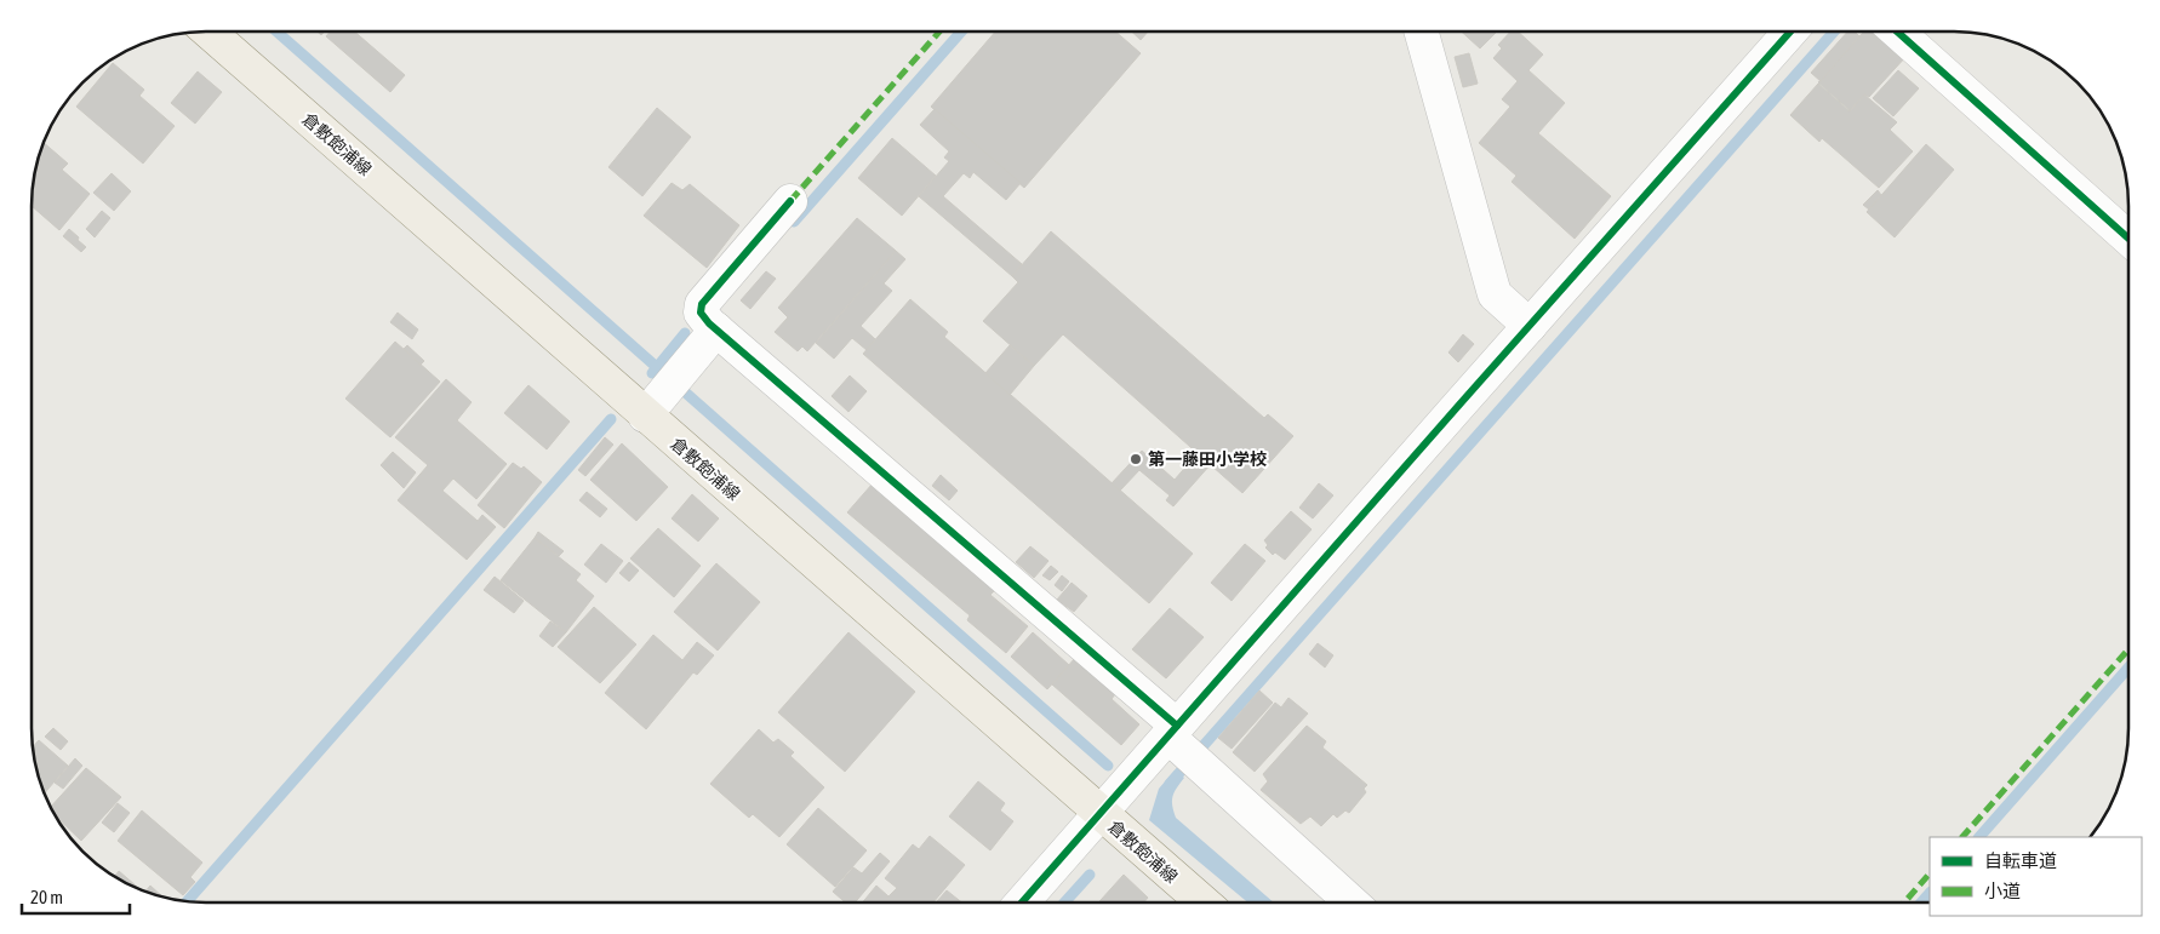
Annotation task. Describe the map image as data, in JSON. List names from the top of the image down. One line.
{"streets":{"main road":["倉敷飽浦線"]},"places":["第一藤田小学校"],"legend":["自転車道","小道"],"scale_bar":"20 m"}
